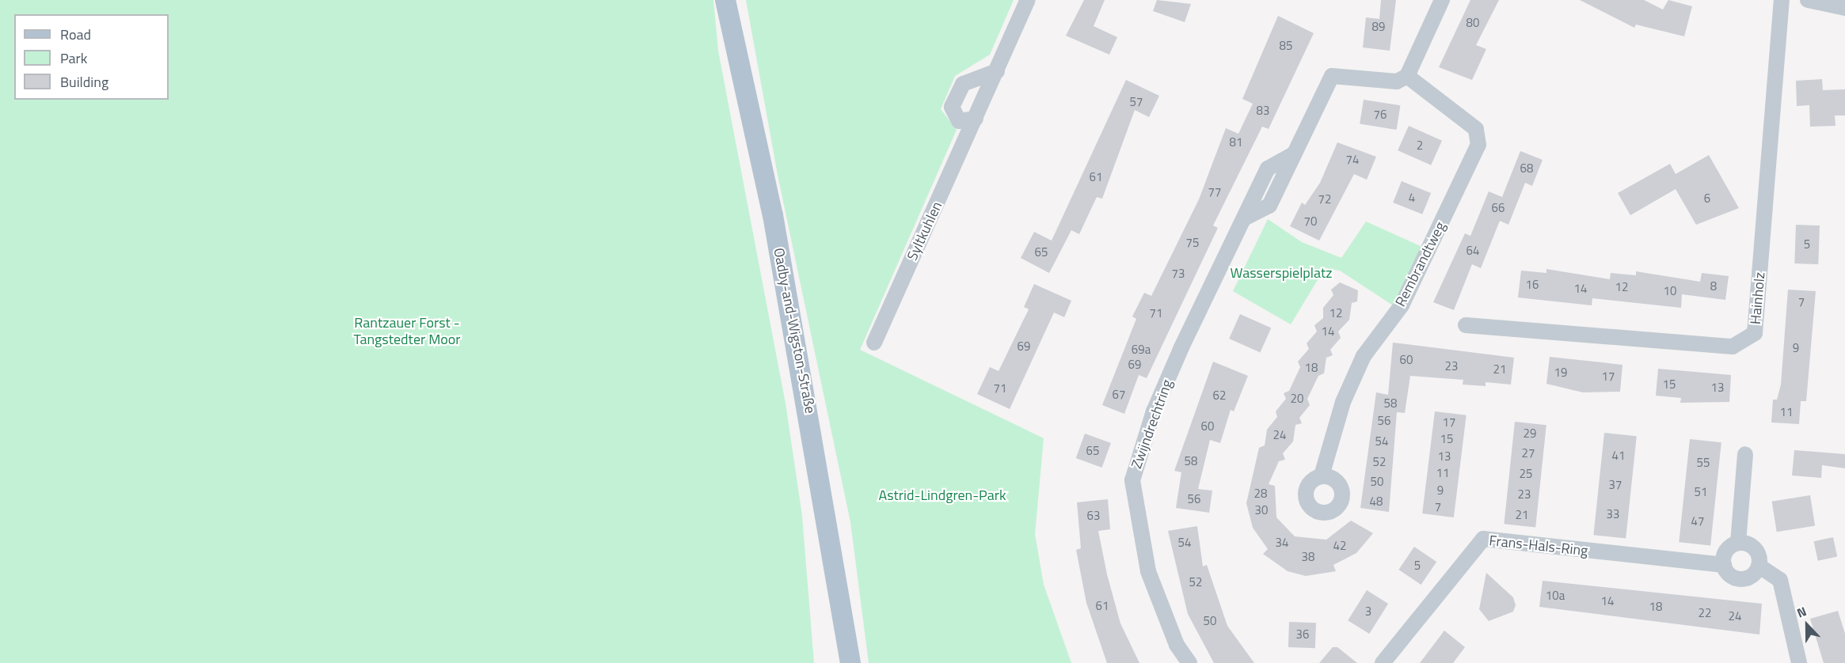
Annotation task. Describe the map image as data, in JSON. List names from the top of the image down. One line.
{"streets":{"main road":["Oadby-and-Wigston-Straße"],"street":["Syltkuhlen","Rembrandtweg","Hainholz","Zwijndrechtring","Frans-Hals-Ring"]},"crossings":[["Rembrandtweg","Zwijndrechtring"]],"parks":["Wasserspielplatz","Rantzauer Forst - Tangstedter Moor","Astrid-Lindgren-Park"],"house_numbers":["80","89","85","57","83","76","81","2","74","68","61","77","4","6","72","66","70","75","5","64","65","73","16","8","12","14","10","7","71","12","14","69","9","69a","60","69","23","18","21","19","17","15","13","71","67","62","20","58","11","56","17","60","29","24","15","54","65","27","41","13","58","52","55","11","25","50","37","9","51","28","23","56","48","7","30","33","21","63","47","54","34","42","38","5","52","10a","14","61","18","3","22","24","50","36"],"legend":["Road","Park","Building"],"north":"top"}
